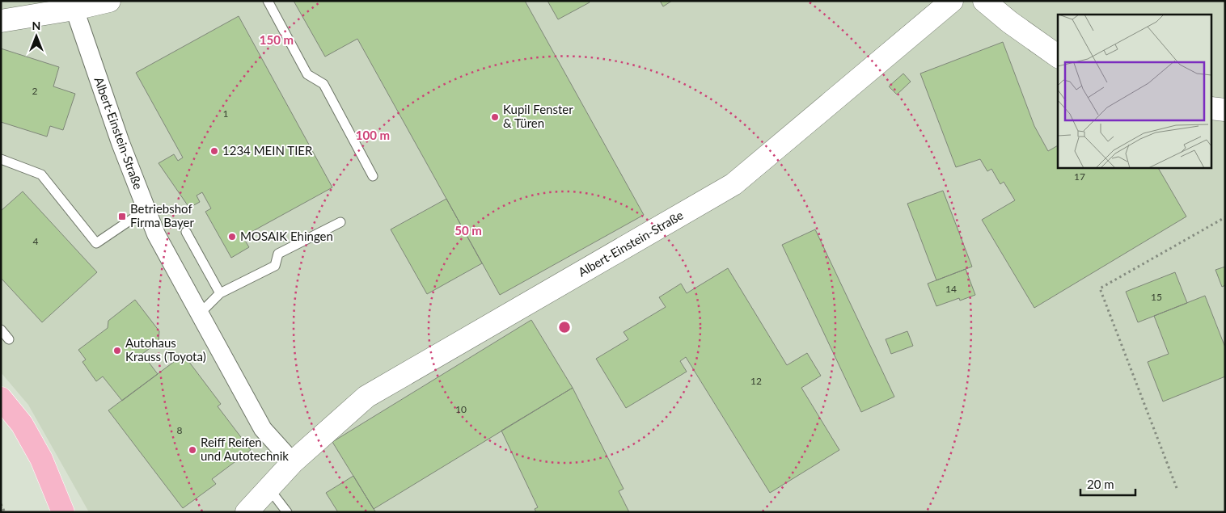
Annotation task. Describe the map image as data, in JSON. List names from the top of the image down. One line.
{"streets":{"street":["Albert-Einstein-Straße"]},"places":{"other":["Kupil Fenster & Türen","1234 MEIN TIER","MOSAIK Ehingen","Autohaus Krauss (Toyota)","Reiff Reifen und Autotechnik"],"transit":["Betriebshof Firma Bayer"]},"house_numbers":["2","1","17","4","14","15","12","10","8"],"scale_bar":"20 m","north":"top","rings":["150 m","100 m","50 m"]}
